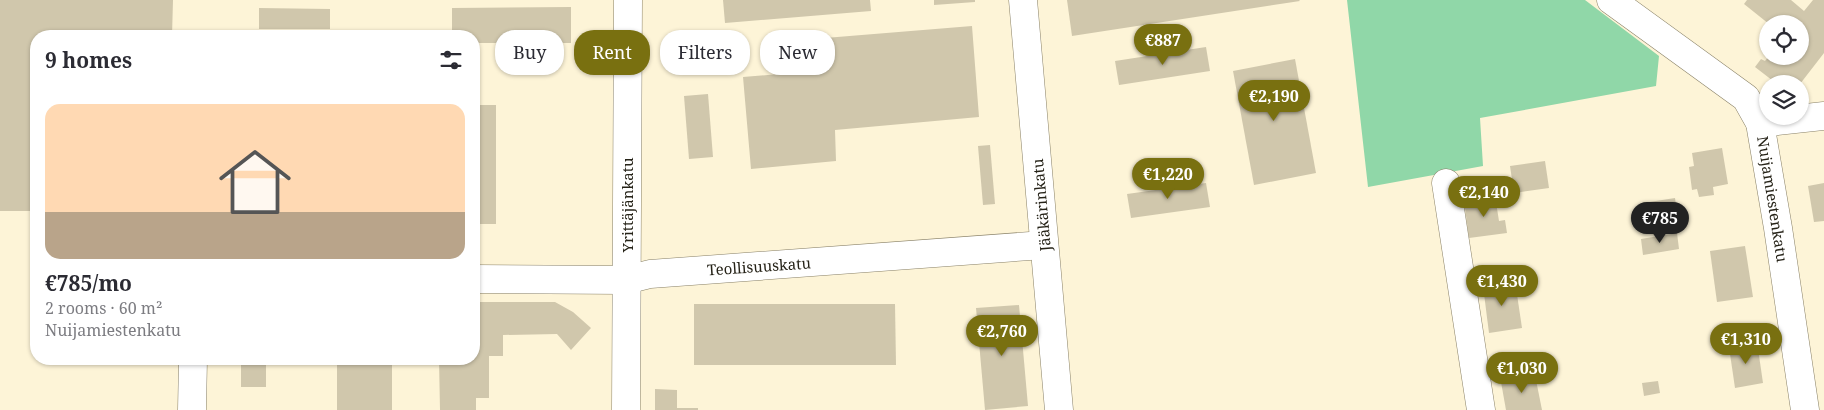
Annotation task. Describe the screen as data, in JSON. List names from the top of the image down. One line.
{"streets":{"street":["Nuijamiestenkatu","Yrittäjänkatu","Jääkärinkatu","Teollisuuskatu"]},"crossings":[["Yrittäjänkatu","Teollisuuskatu"],["Jääkärinkatu","Teollisuuskatu"]],"page":{"price":["€887","€2,190","€1,220","€2,140","€785","€1,430","€2,760","€1,310","€1,030"],"chip":["Buy","Rent","Filters","New"],"heading":"9 homes","list":[{"name":"€785/mo","note":"2 rooms · 60 m² · Nuijamiestenkatu"}]}}
